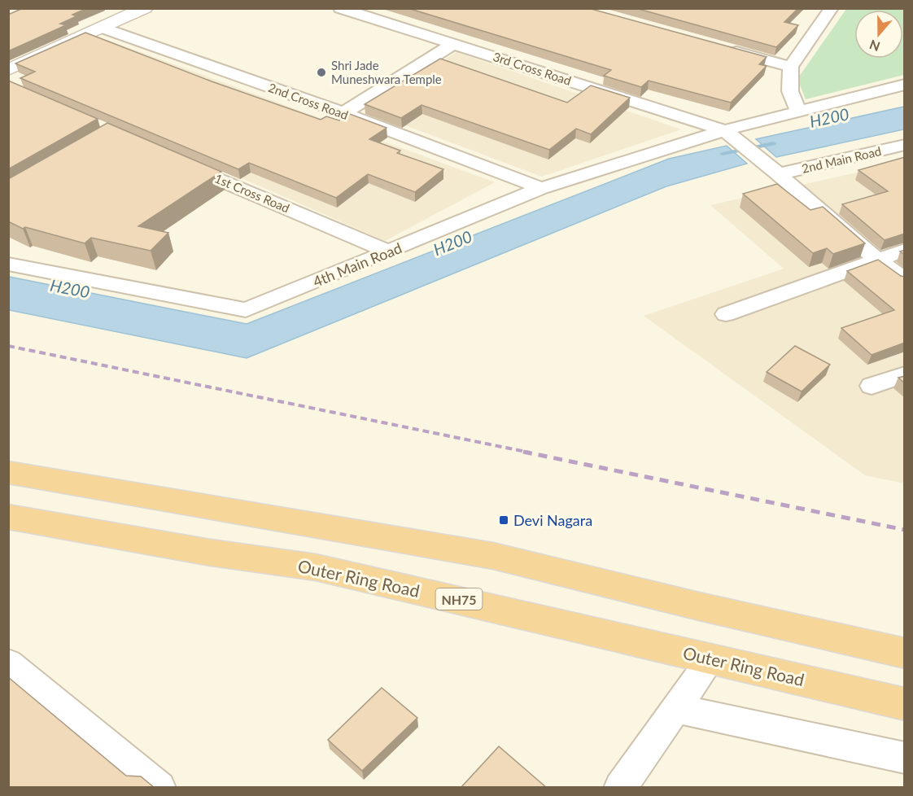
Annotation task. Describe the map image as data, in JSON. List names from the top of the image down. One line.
{"streets":{"highway":["Outer Ring Road","NH75"],"street":["3rd Cross Road","2nd Cross Road","2nd Main Road","1st Cross Road","4th Main Road"]},"crossings":[["3rd Cross Road","2nd Main Road"],["3rd Cross Road","4th Main Road"],["2nd Cross Road","4th Main Road"],["2nd Main Road","4th Main Road"],["1st Cross Road","4th Main Road"]],"water":["H200"],"places":{"other":["Shri Jade Muneshwara Temple"],"transit":["Devi Nagara"]},"north":"bottom"}
